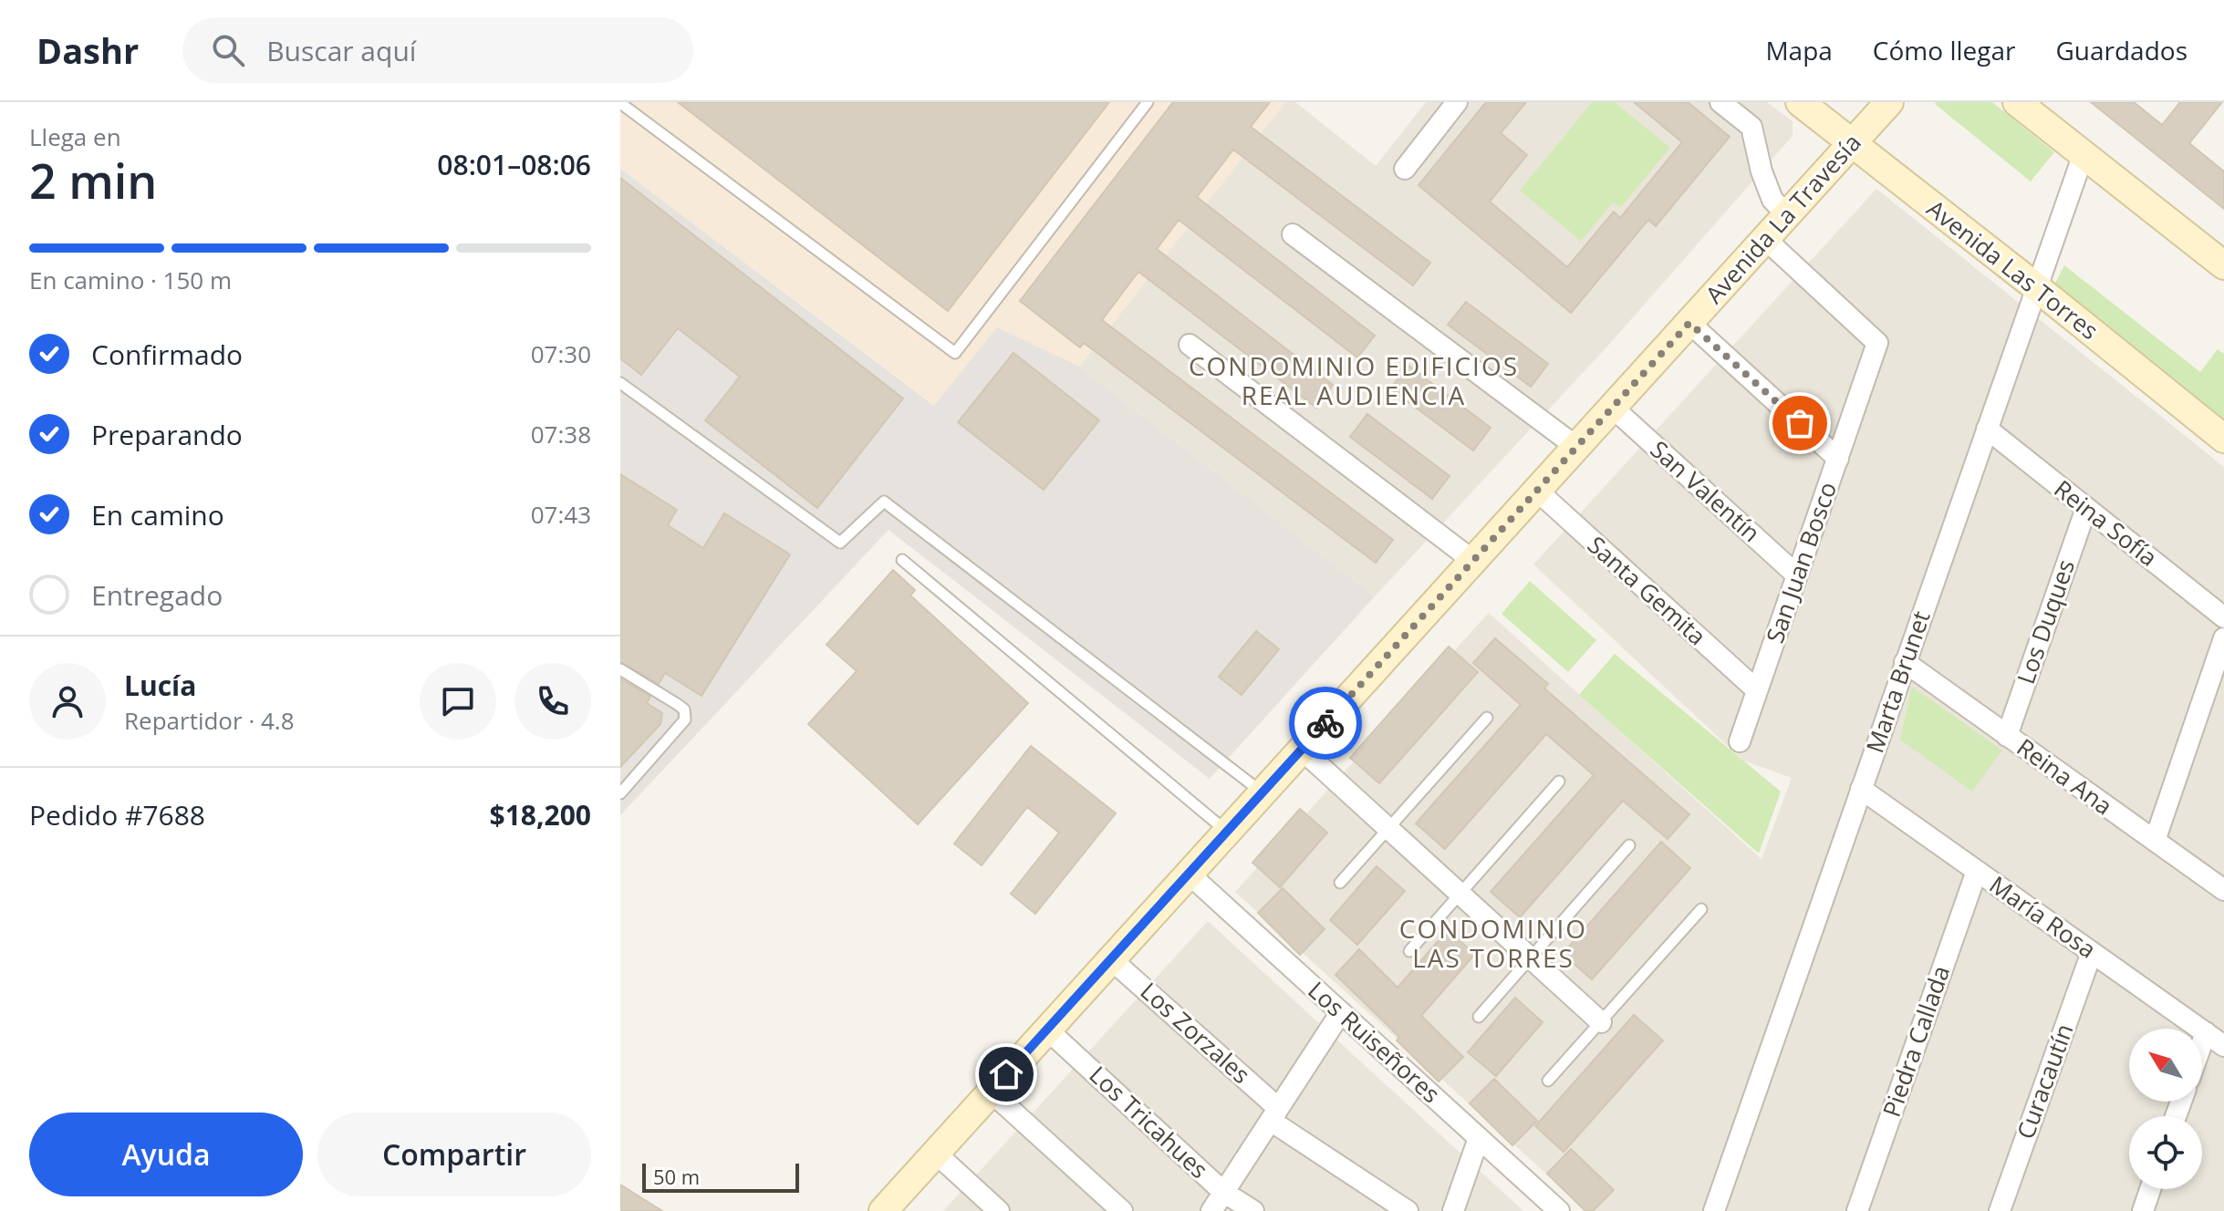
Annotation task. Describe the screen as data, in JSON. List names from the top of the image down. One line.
{"streets":{"street":["Avenida La Travesía","Avenida Las Torres","San Valentín","Reina Sofía","San Juan Bosco","Santa Gemita","Los Duques","Marta Brunet","Reina Ana","María Rosa","Los Zorzales","Piedra Callada","Los Ruiseñores","Curacautín","Los Tricahues"]},"crossings":[["Avenida La Travesía","Avenida Las Torres"],["Avenida La Travesía","San Valentín"],["Avenida La Travesía","San Juan Bosco"],["Avenida La Travesía","Santa Gemita"],["Avenida La Travesía","Los Zorzales"],["Avenida La Travesía","Los Ruiseñores"],["Avenida La Travesía","Los Tricahues"],["Avenida Las Torres","Marta Brunet"],["San Valentín","San Juan Bosco"],["Reina Sofía","Los Duques"],["Reina Sofía","Marta Brunet"],["San Juan Bosco","Santa Gemita"],["Los Duques","Reina Ana"],["Marta Brunet","Reina Ana"],["Marta Brunet","María Rosa"],["María Rosa","Piedra Callada"],["María Rosa","Curacautín"]],"districts":["CONDOMINIO EDIFICIOS REAL AUDIENCIA","CONDOMINIO LAS TORRES"],"scale_bar":"50 m","north":"top left","page":{"header":"Dashr","search":"Buscar aquí","nav":["Mapa","Cómo llegar","Guardados"],"heading":["2 min","Llega en","08:01–08:06"],"panel":["Lucía","Repartidor · 4.8","Pedido #7688","$18,200"],"bar":"En camino · 150 m","list":[["Confirmado","07:30"],["Preparando","07:38"],["En camino","07:43"],"Entregado"],"buttons":["Ayuda","Compartir"],"scale":"50 m"}}
